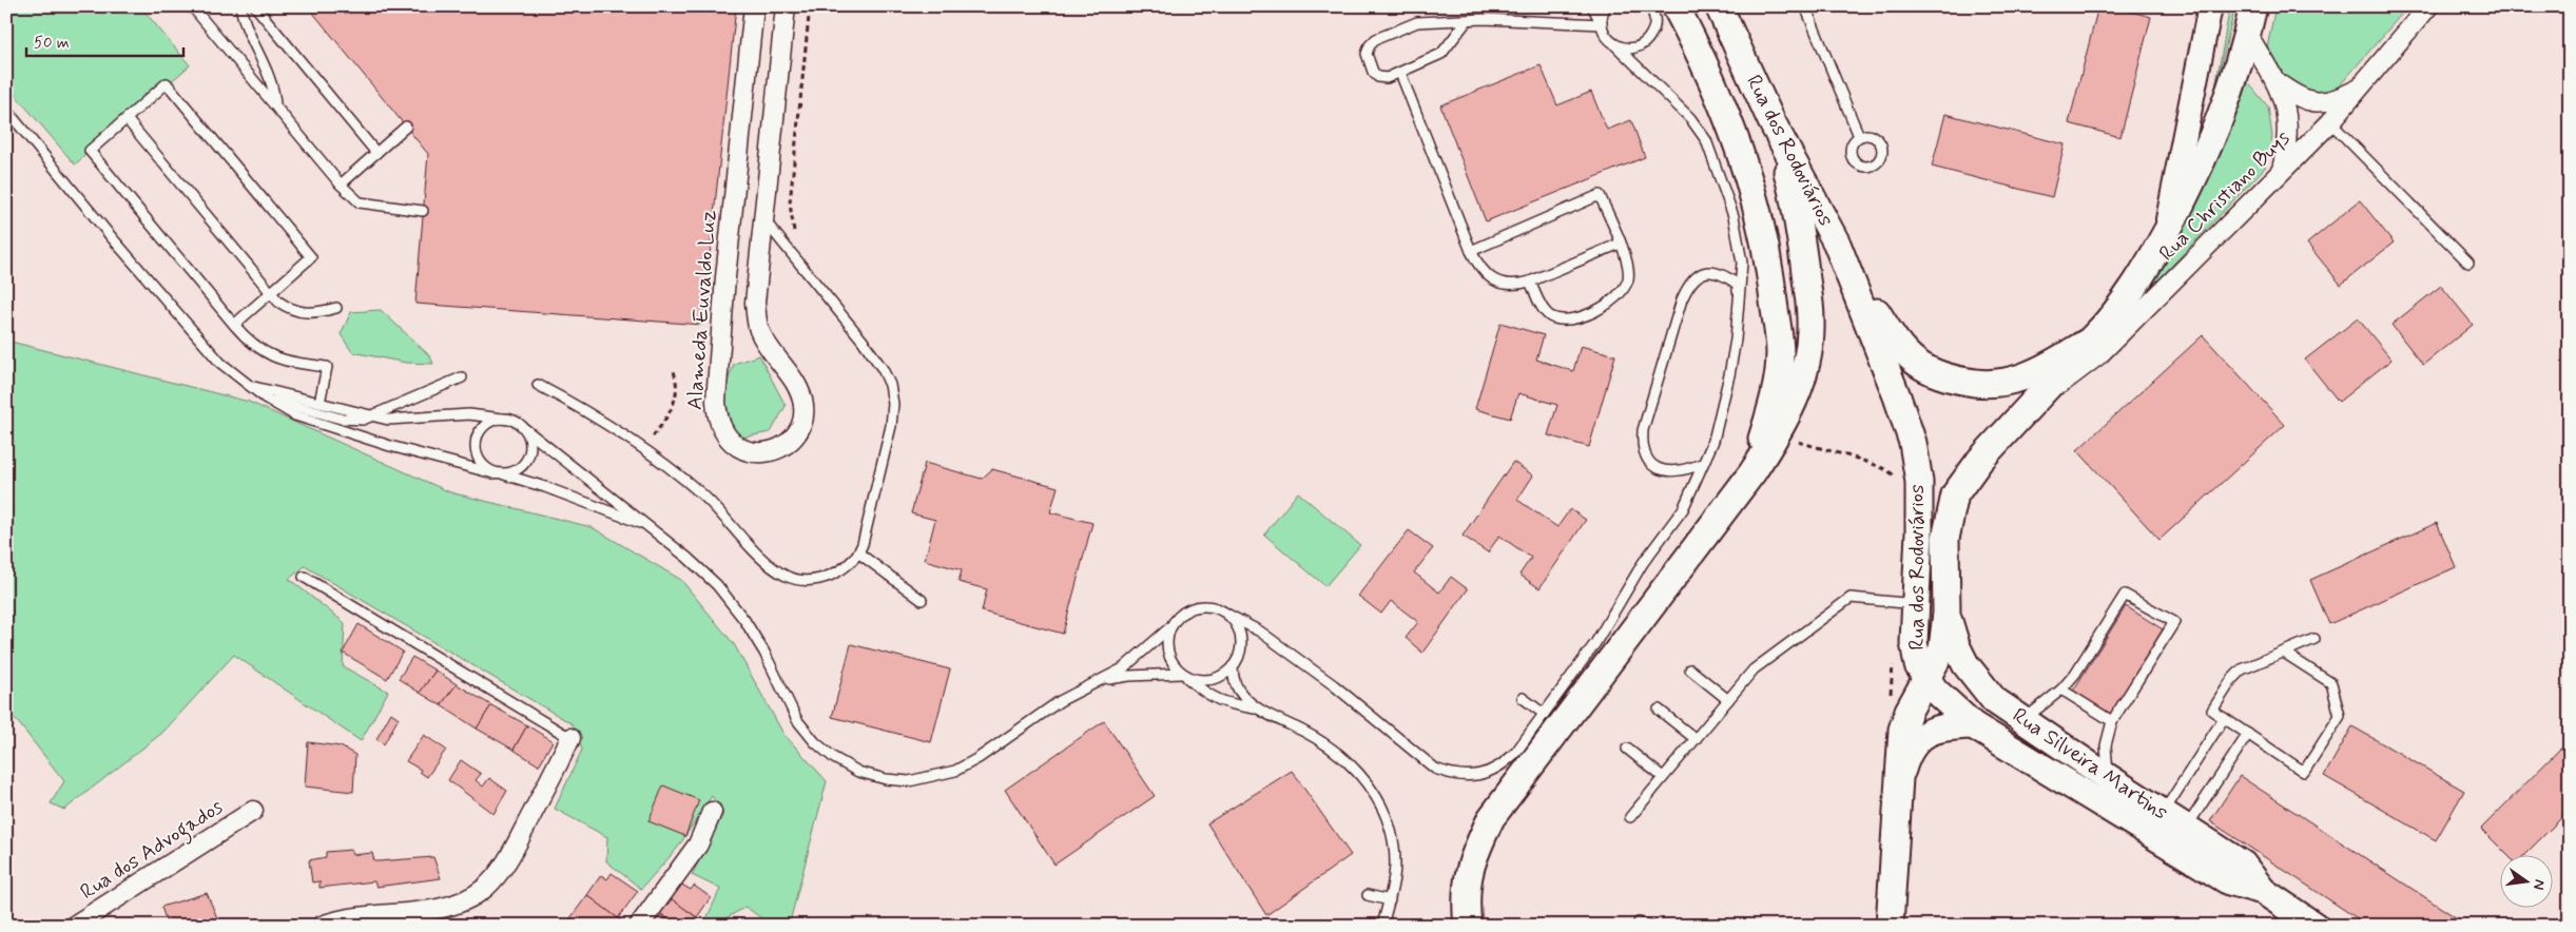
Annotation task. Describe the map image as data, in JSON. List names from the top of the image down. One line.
{"streets":{"main road":["Rua dos Rodoviários","Rua Silveira Martins"],"street":["Rua Christiano Buys","Alameda Euvaldo Luz","Rua dos Advogados"]},"crossings":[["Rua dos Rodoviários","Rua Christiano Buys"],["Rua dos Rodoviários","Rua Silveira Martins"]],"scale_bar":"50 m","north":"right"}
